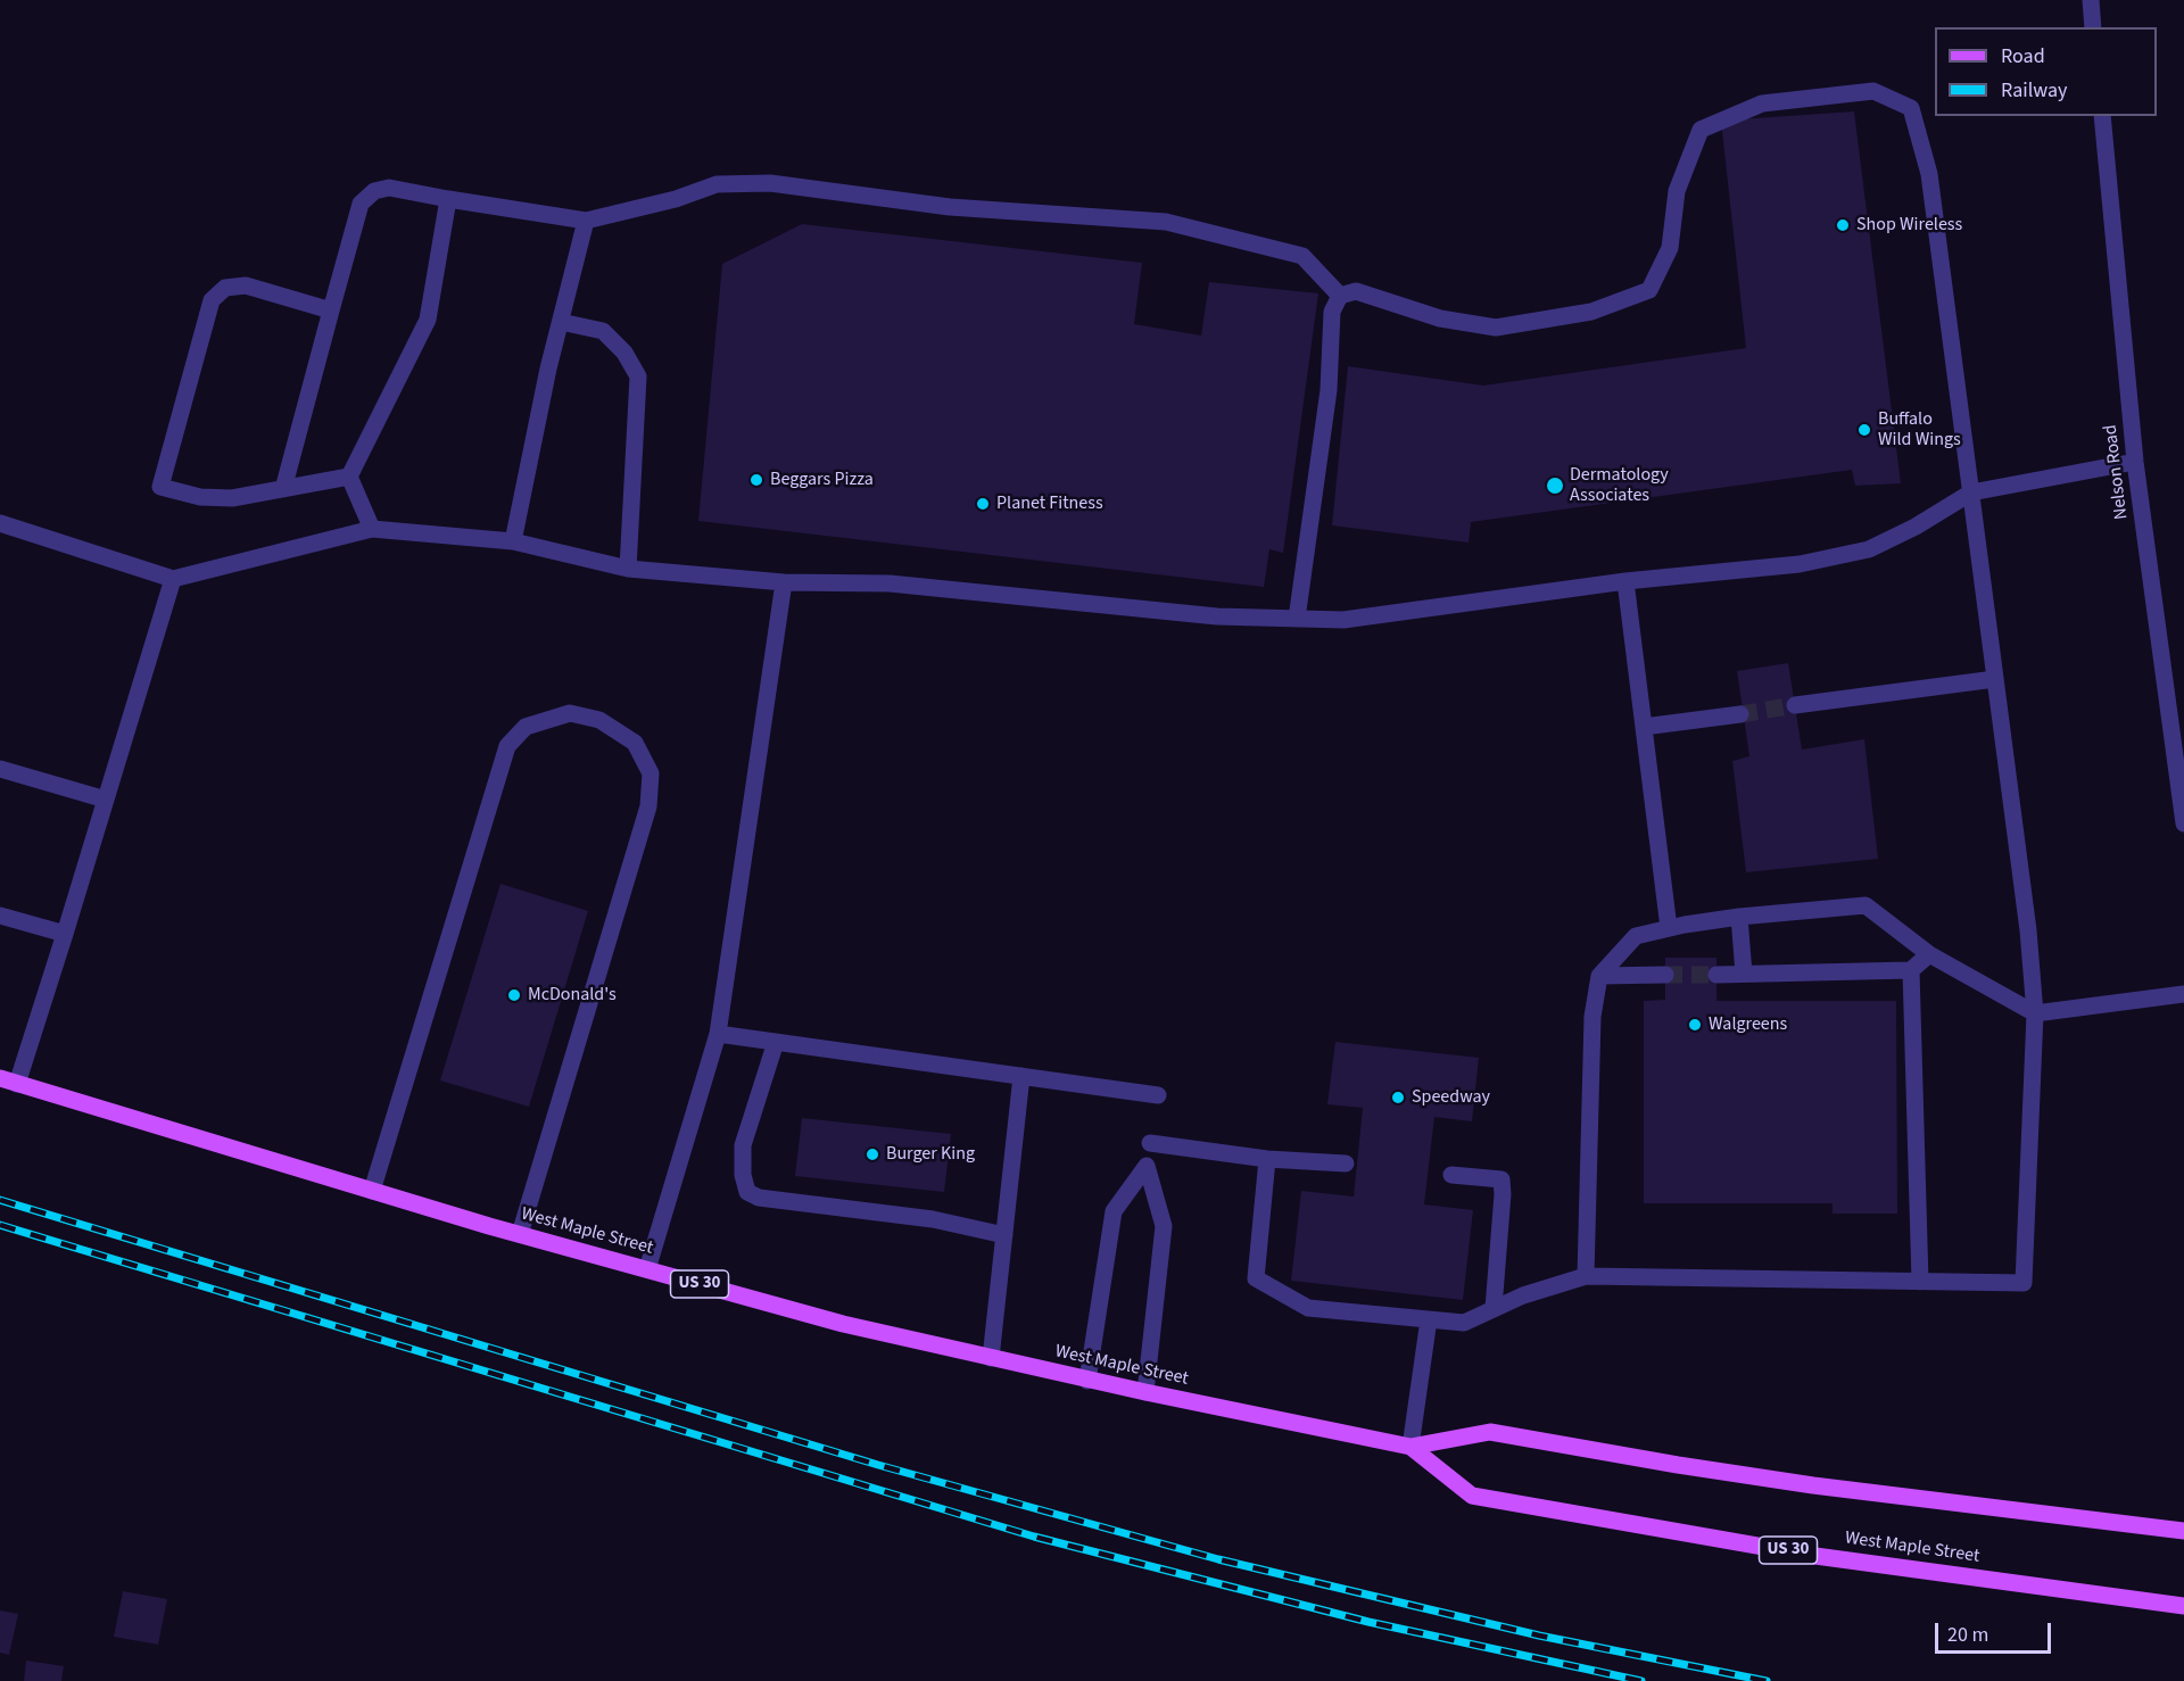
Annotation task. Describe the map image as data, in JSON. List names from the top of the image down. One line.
{"streets":{"main road":["West Maple Street","US 30"],"street":["Nelson Road"]},"places":["Shop Wireless","Buffalo Wild Wings","Beggars Pizza","Dermatology Associates","Planet Fitness","McDonald's","Walgreens","Speedway","Burger King"],"legend":["Road","Railway"],"scale_bar":"20 m"}
